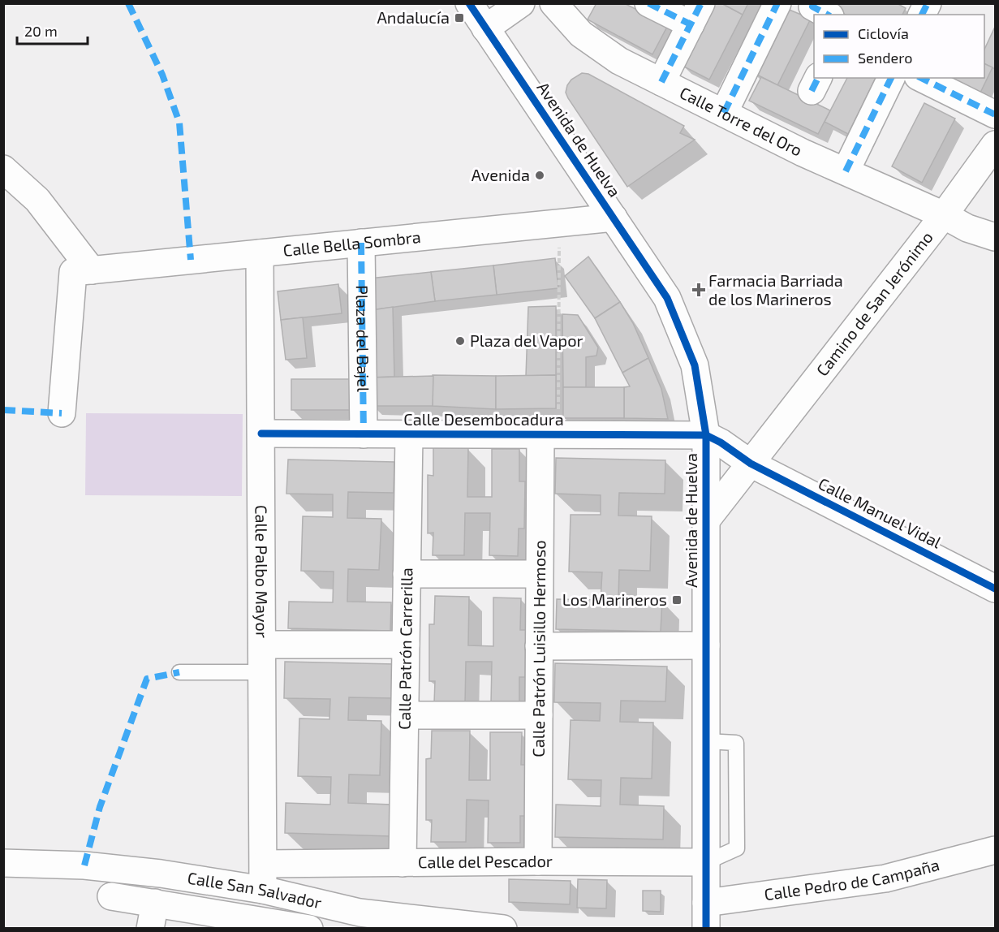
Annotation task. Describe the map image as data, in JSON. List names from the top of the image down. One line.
{"streets":{"street":["Calle Torre del Oro","Avenida de Huelva","Calle Bella Sombra","Camino de San Jerónimo","Plaza del Bajel","Calle Desembocadura","Calle Manuel Vidal","Calle Palbo Mayor","Calle Patrón Luisillo Hermoso","Calle Patrón Carrerilla","Calle del Pescador","Calle Pedro de Campaña","Calle San Salvador"]},"crossings":[["Calle Torre del Oro","Camino de San Jerónimo"],["Avenida de Huelva","Calle Bella Sombra"],["Avenida de Huelva","Camino de San Jerónimo"],["Avenida de Huelva","Calle Desembocadura"],["Avenida de Huelva","Calle del Pescador"],["Avenida de Huelva","Calle Pedro de Campaña"],["Calle Bella Sombra","Plaza del Bajel"],["Calle Bella Sombra","Calle Palbo Mayor"],["Camino de San Jerónimo","Calle Manuel Vidal"],["Plaza del Bajel","Calle Desembocadura"],["Calle Desembocadura","Calle Palbo Mayor"],["Calle Desembocadura","Calle Patrón Luisillo Hermoso"],["Calle Desembocadura","Calle Patrón Carrerilla"],["Calle Palbo Mayor","Calle del Pescador"],["Calle Palbo Mayor","Calle San Salvador"],["Calle Patrón Luisillo Hermoso","Calle del Pescador"],["Calle Patrón Carrerilla","Calle del Pescador"]],"places":{"transit":["Andalucía","Los Marineros"],"other":["Avenida","Plaza del Vapor"],"health":["Farmacia Barriada de los Marineros"]},"legend":["Ciclovía","Sendero"],"scale_bar":"20 m"}
